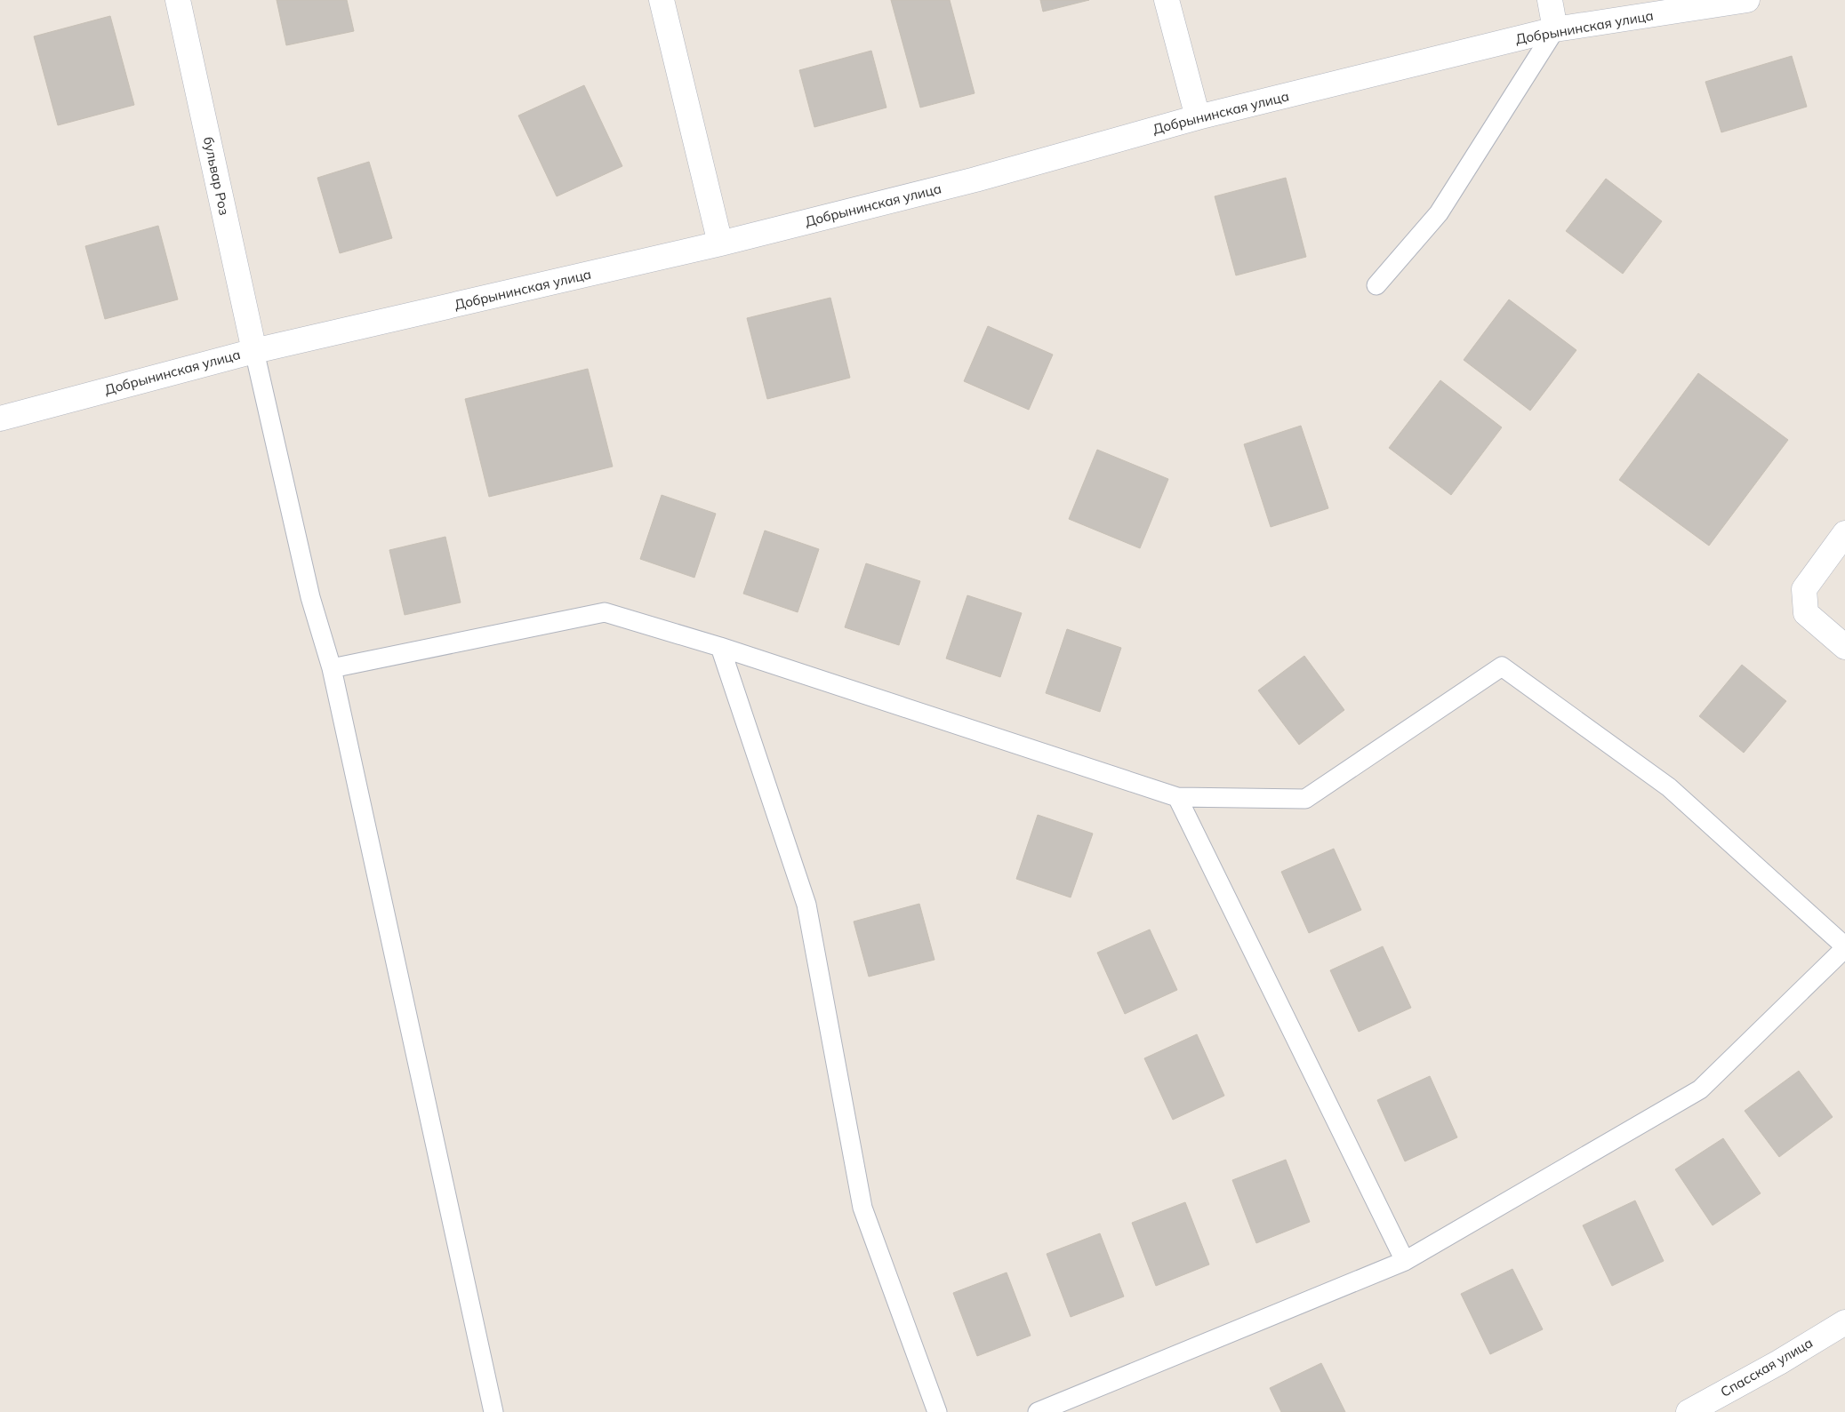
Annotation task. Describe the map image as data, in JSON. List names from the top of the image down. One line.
{"streets":{"street":["Добрынинская улица","бульвар Роз","Спасская улица"]},"crossings":[["Добрынинская улица","бульвар Роз"]]}
